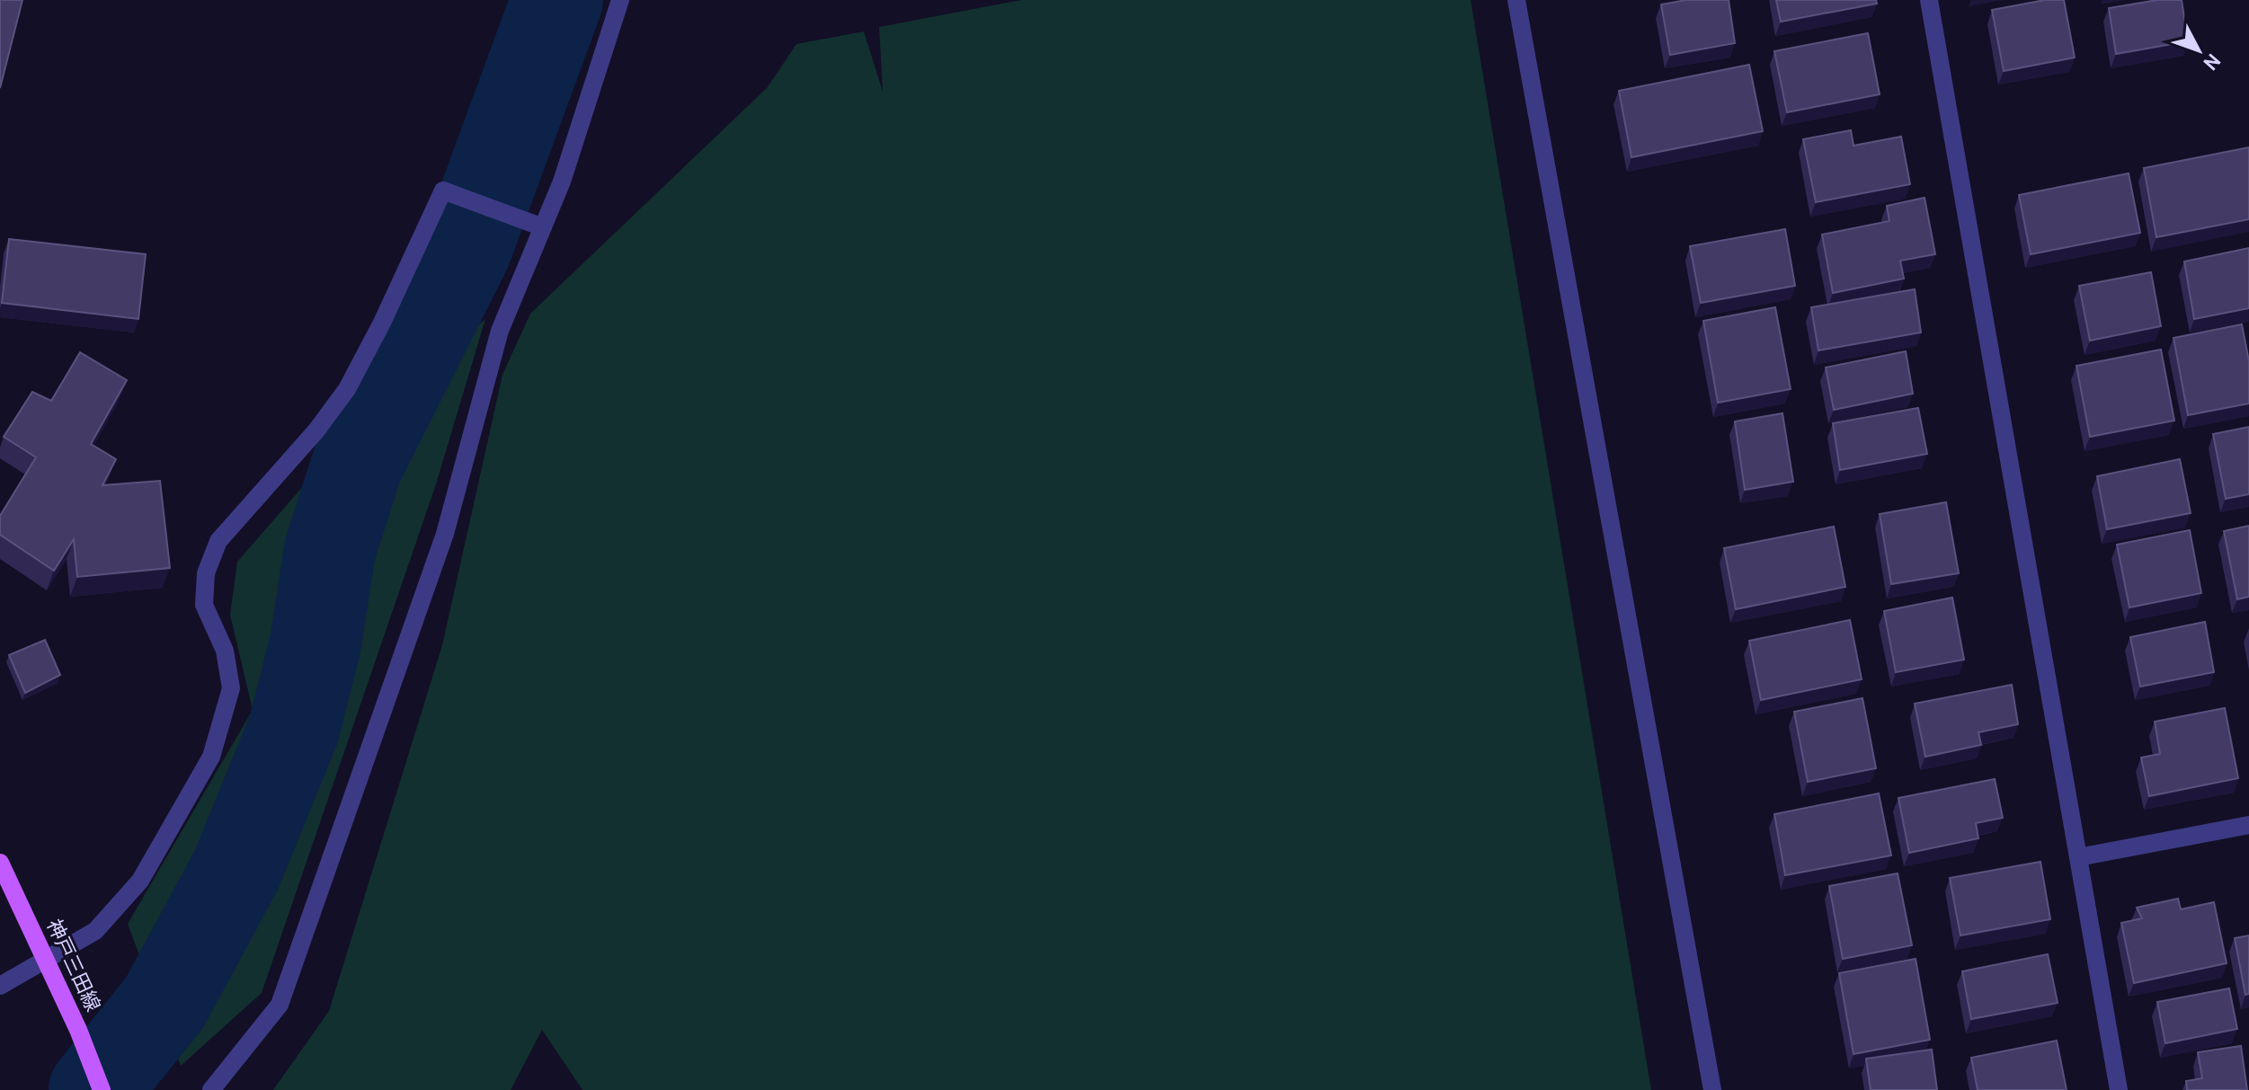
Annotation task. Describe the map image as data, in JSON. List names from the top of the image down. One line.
{"streets":{"main road":["神戸三田線"]},"north":"bottom right"}
